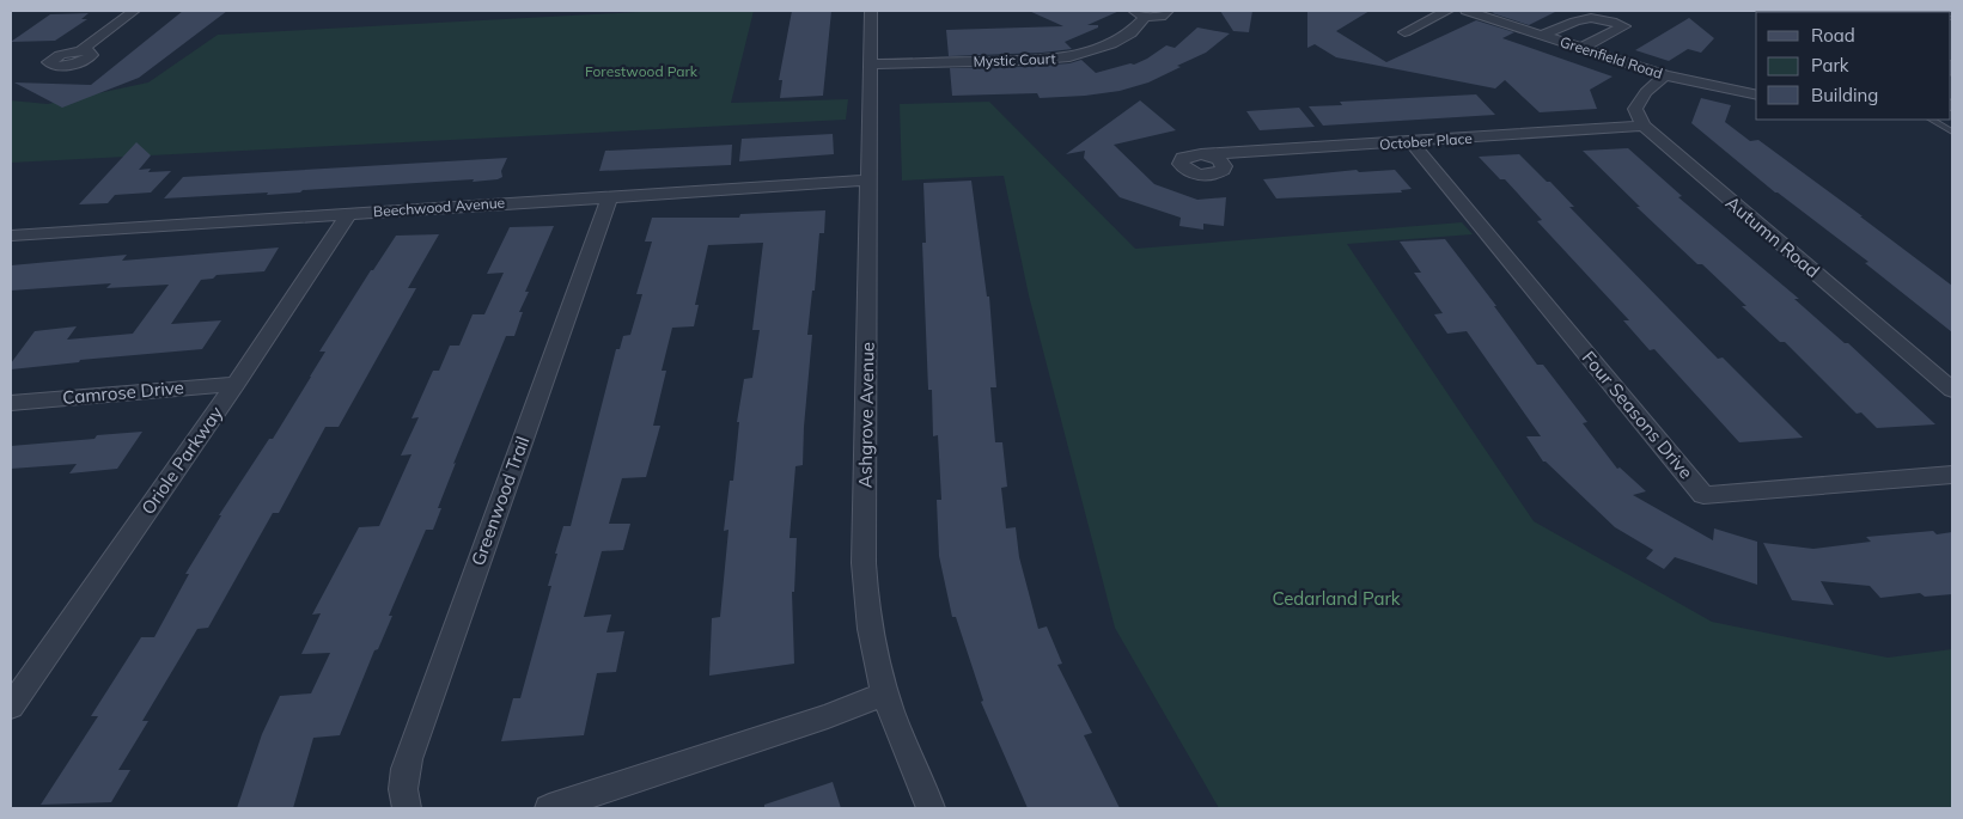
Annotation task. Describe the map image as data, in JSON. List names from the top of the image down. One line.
{"streets":{"street":["Greenfield Road","Mystic Court","October Place","Beechwood Avenue","Autumn Road","Camrose Drive","Ashgrove Avenue","Four Seasons Drive","Oriole Parkway","Greenwood Trail"]},"crossings":[["Mystic Court","Ashgrove Avenue"],["October Place","Autumn Road"],["October Place","Four Seasons Drive"],["Beechwood Avenue","Ashgrove Avenue"],["Beechwood Avenue","Oriole Parkway"],["Beechwood Avenue","Greenwood Trail"],["Camrose Drive","Oriole Parkway"]],"parks":["Forestwood Park","Cedarland Park"],"legend":["Road","Park","Building"]}
